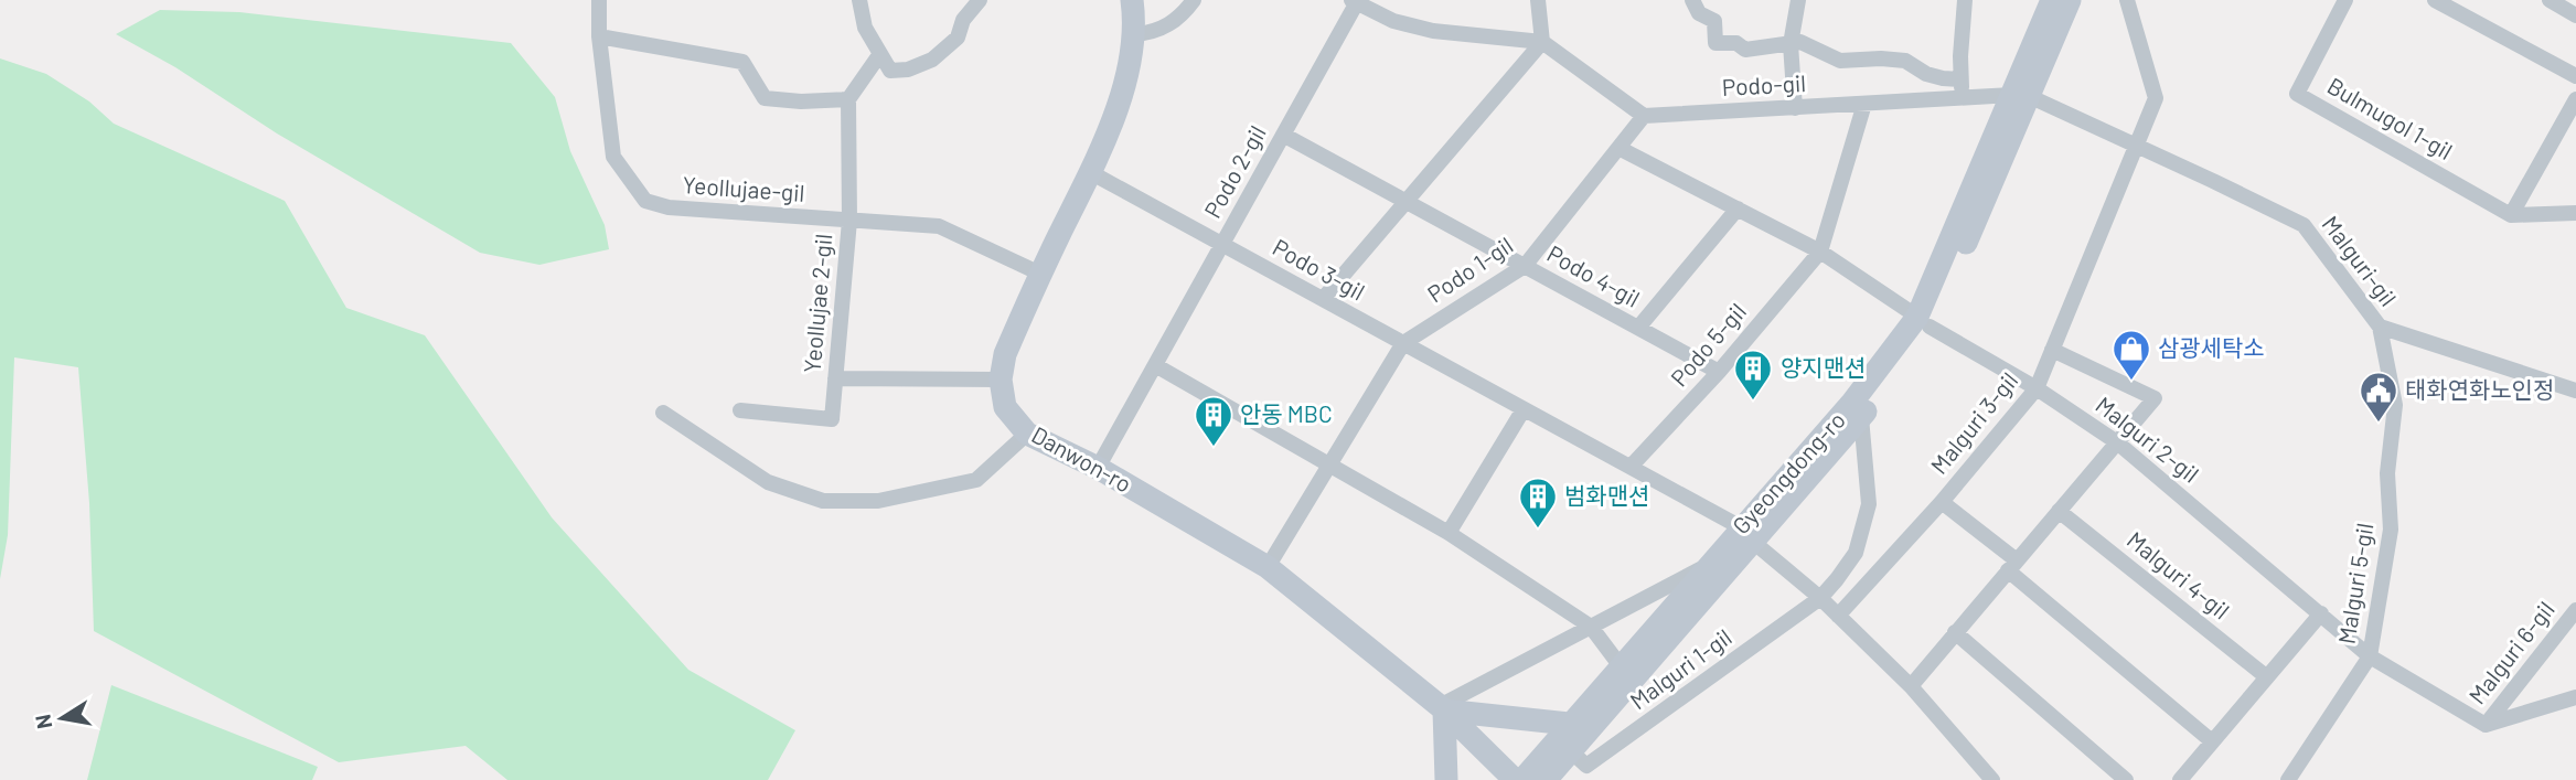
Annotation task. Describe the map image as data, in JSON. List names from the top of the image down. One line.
{"streets":{"street":["Podo-gil","Bulmugol 1-gil","Podo 2-gil","Yeollujae-gil","Malguri-gil","Podo 3-gil","Podo 1-gil","Podo 4-gil","Yeollujae 2-gil","Podo 5-gil","Malguri 3-gil","Malguri 2-gil","Danwon-ro","Gyeongdong-ro","Malguri 4-gil","Malguri 5-gil","Malguri 6-gil","Malguri 1-gil"]},"crossings":[["Podo-gil","Malguri-gil"],["Podo-gil","Podo 1-gil"],["Podo-gil","Podo 5-gil"],["Podo-gil","Gyeongdong-ro"],["Podo 2-gil","Podo 3-gil"],["Podo 2-gil","Podo 4-gil"],["Podo 2-gil","Danwon-ro"],["Yeollujae-gil","Yeollujae 2-gil"],["Malguri-gil","Malguri 3-gil"],["Malguri-gil","Gyeongdong-ro"],["Malguri-gil","Malguri 5-gil"],["Podo 3-gil","Podo 1-gil"],["Podo 3-gil","Podo 5-gil"],["Podo 3-gil","Gyeongdong-ro"],["Podo 1-gil","Podo 4-gil"],["Podo 1-gil","Danwon-ro"],["Podo 4-gil","Podo 5-gil"],["Podo 5-gil","Malguri 2-gil"],["Malguri 3-gil","Malguri 2-gil"],["Malguri 2-gil","Gyeongdong-ro"],["Malguri 2-gil","Malguri 5-gil"],["Malguri 2-gil","Malguri 6-gil"],["Gyeongdong-ro","Malguri 1-gil"]],"places":{"shop":["삼광세탁소"],"building":["양지맨션","안동 MBC","범화맨션"],"public building":["태화연화노인정"]},"north":"left"}
